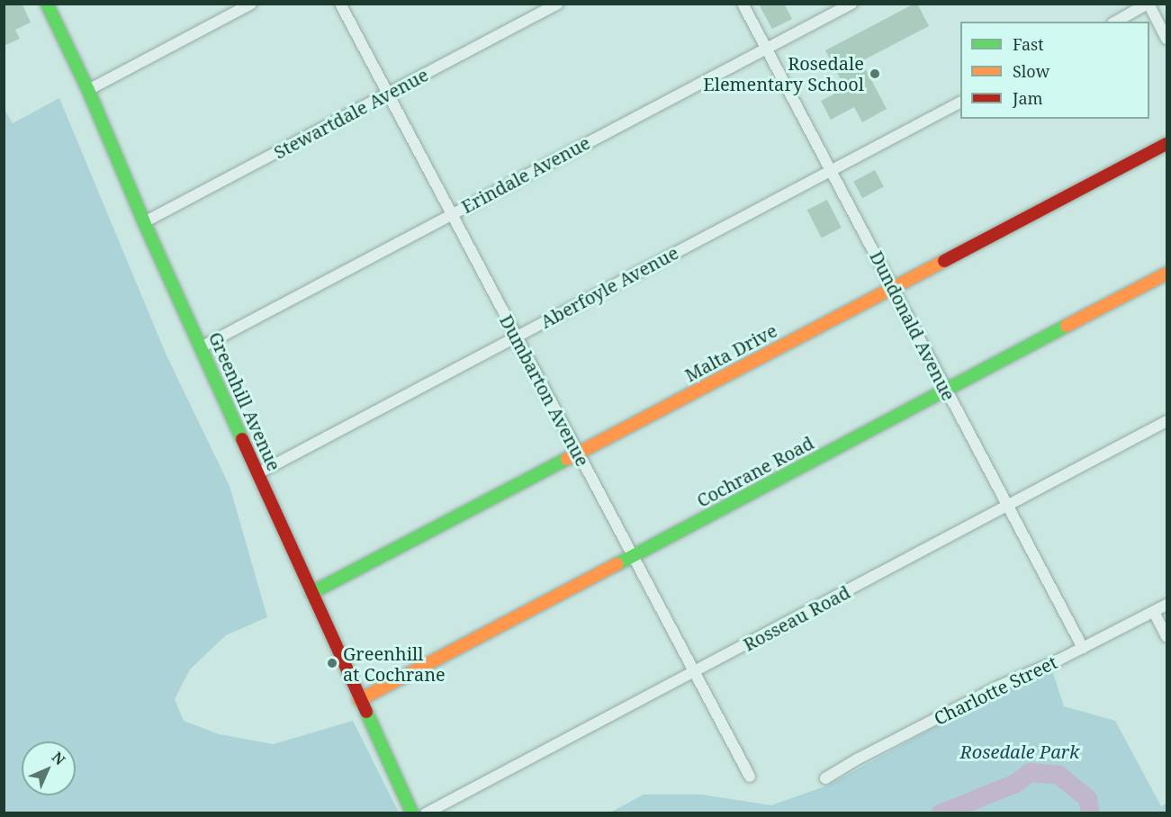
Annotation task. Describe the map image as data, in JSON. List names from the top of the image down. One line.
{"streets":{"street":["Stewartdale Avenue","Erindale Avenue","Aberfoyle Avenue","Dundonald Avenue","Malta Drive","Dumbarton Avenue","Greenhill Avenue","Cochrane Road","Rosseau Road","Charlotte Street"]},"crossings":[["Stewartdale Avenue","Dumbarton Avenue"],["Stewartdale Avenue","Greenhill Avenue"],["Erindale Avenue","Dundonald Avenue"],["Erindale Avenue","Dumbarton Avenue"],["Erindale Avenue","Greenhill Avenue"],["Aberfoyle Avenue","Dundonald Avenue"],["Aberfoyle Avenue","Dumbarton Avenue"],["Aberfoyle Avenue","Greenhill Avenue"],["Dundonald Avenue","Malta Drive"],["Dundonald Avenue","Cochrane Road"],["Dundonald Avenue","Rosseau Road"],["Dundonald Avenue","Charlotte Street"],["Malta Drive","Dumbarton Avenue"],["Malta Drive","Greenhill Avenue"],["Dumbarton Avenue","Cochrane Road"],["Dumbarton Avenue","Rosseau Road"],["Greenhill Avenue","Cochrane Road"]],"parks":["Rosedale Park"],"places":["Rosedale Elementary School","Greenhill at Cochrane"],"legend":["Fast","Slow","Jam"],"north":"top right"}
